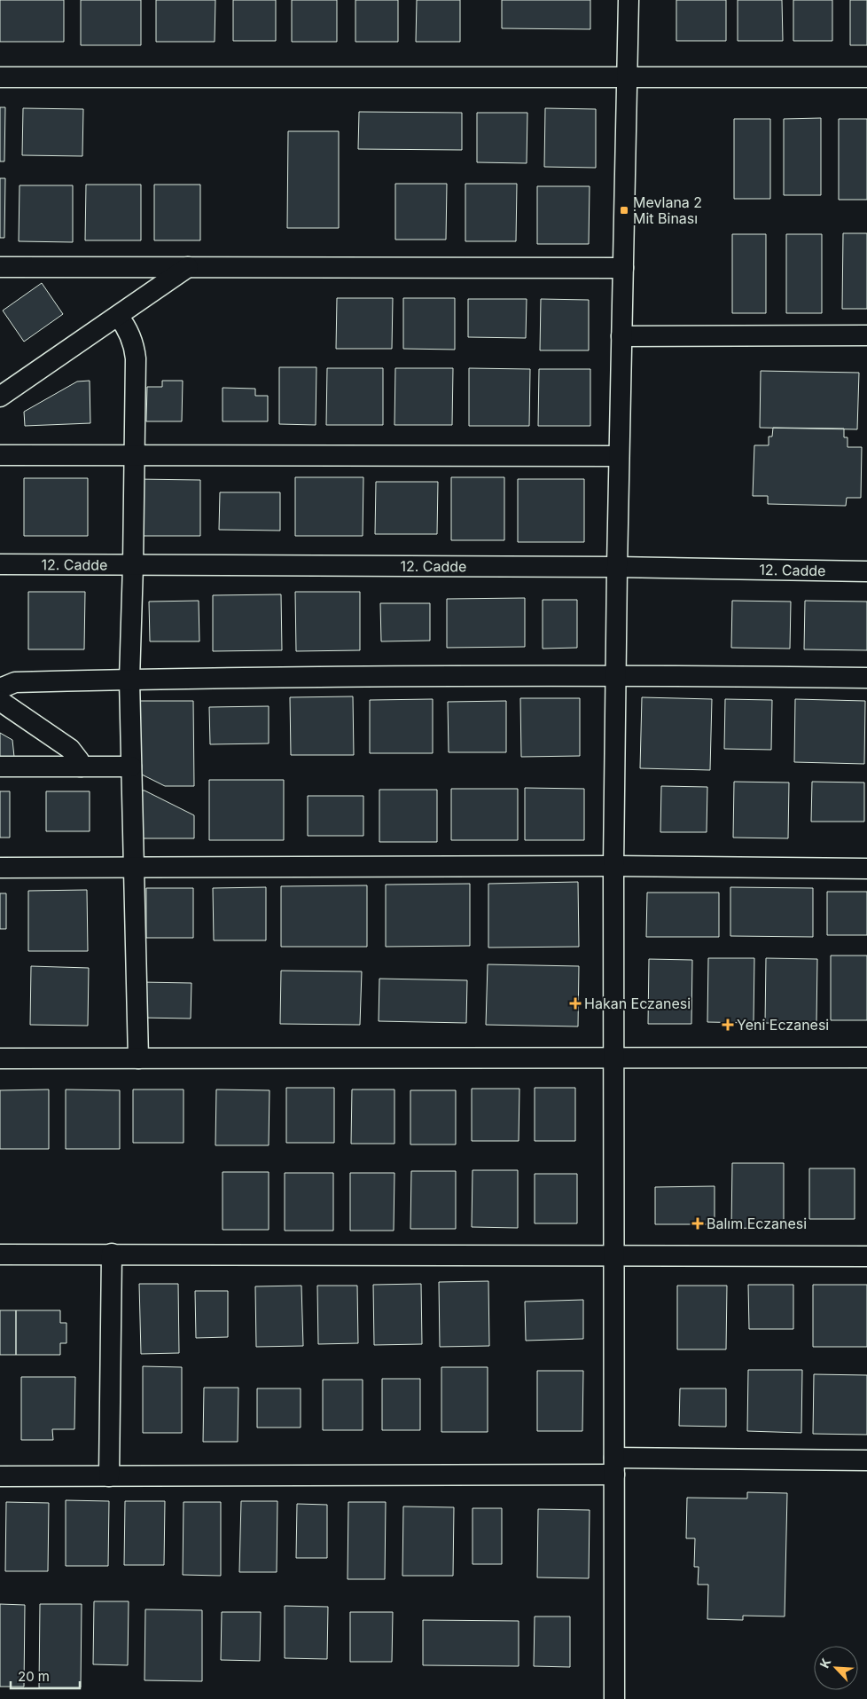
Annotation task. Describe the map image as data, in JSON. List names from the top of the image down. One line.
{"streets":{"street":["12. Cadde"]},"places":{"transit":["Mevlana 2 Mit Binası"],"health":["Hakan Eczanesi","Yeni Eczanesi","Balım Eczanesi"]},"scale_bar":"20 m","north":"top left"}
